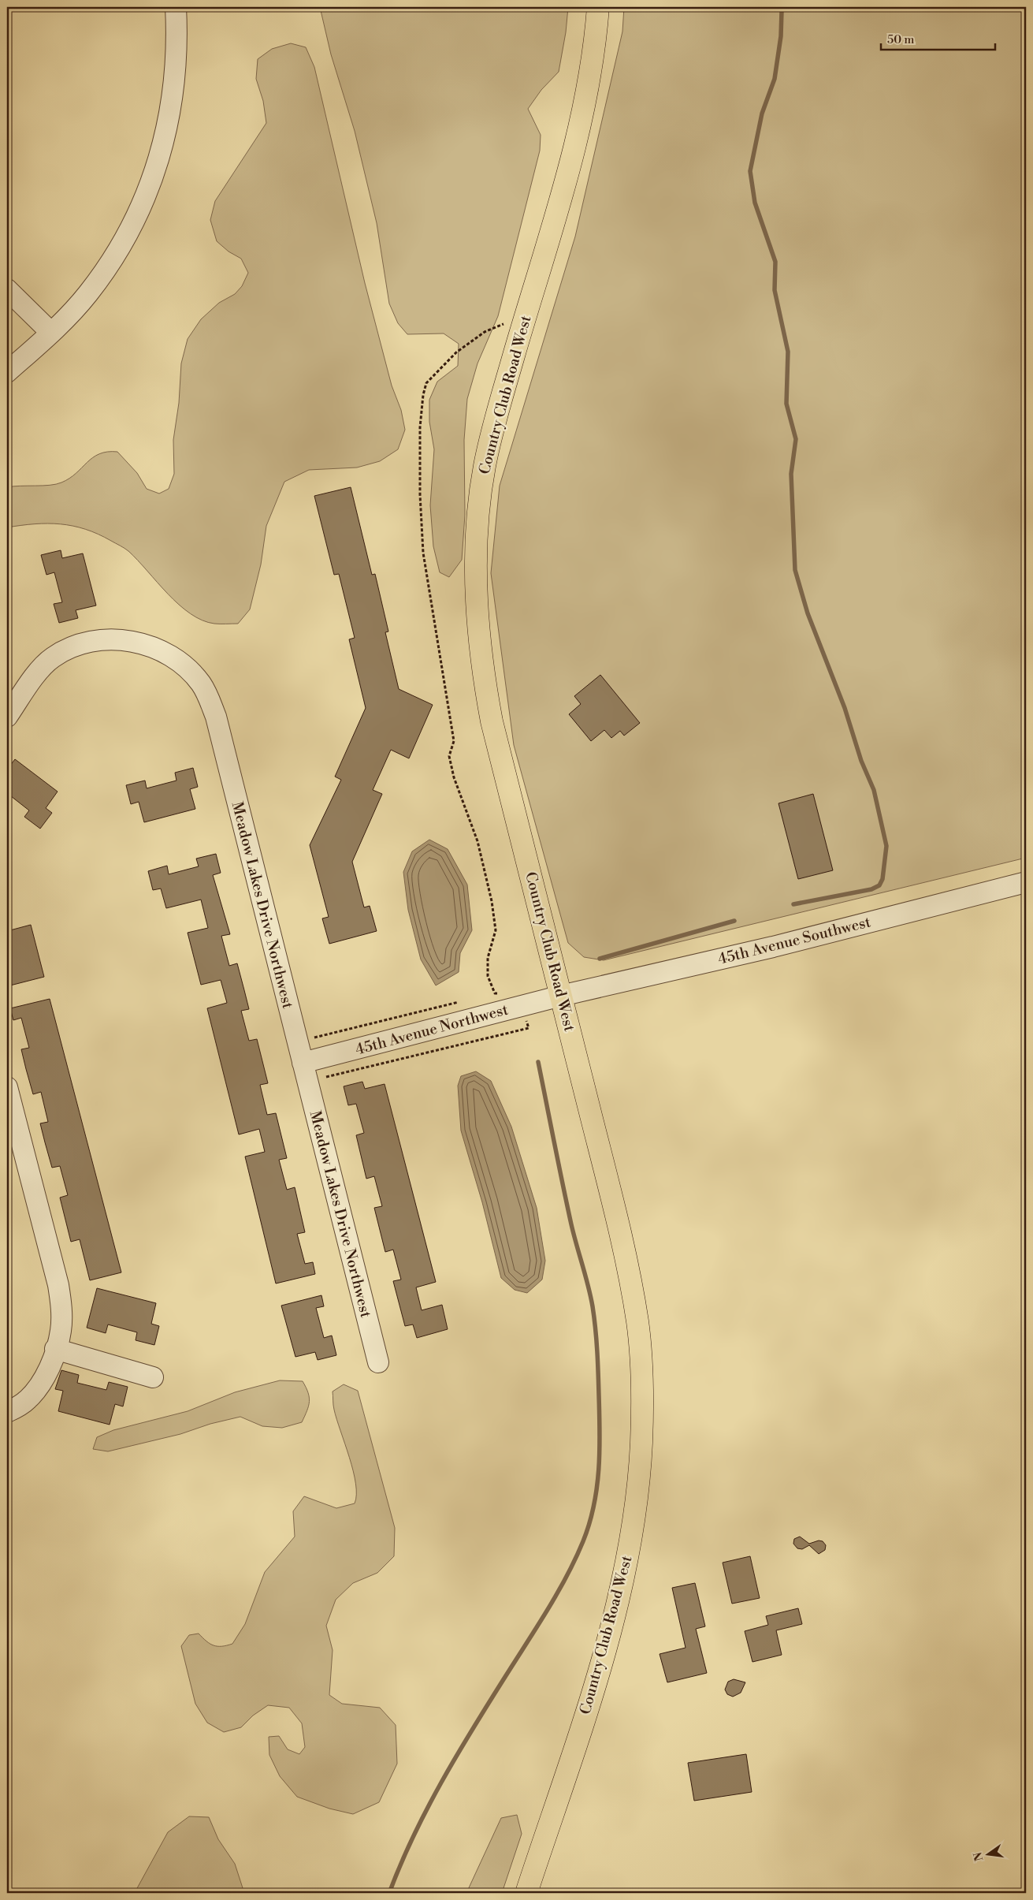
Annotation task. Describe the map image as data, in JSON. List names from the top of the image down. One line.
{"streets":{"main road":["Country Club Road West"],"street":["Meadow Lakes Drive Northwest","45th Avenue Southwest","45th Avenue Northwest"]},"crossings":[["Country Club Road West","45th Avenue Southwest"],["Country Club Road West","45th Avenue Northwest"],["Meadow Lakes Drive Northwest","45th Avenue Northwest"],["45th Avenue Southwest","45th Avenue Northwest"]],"scale_bar":"50 m","north":"left"}
